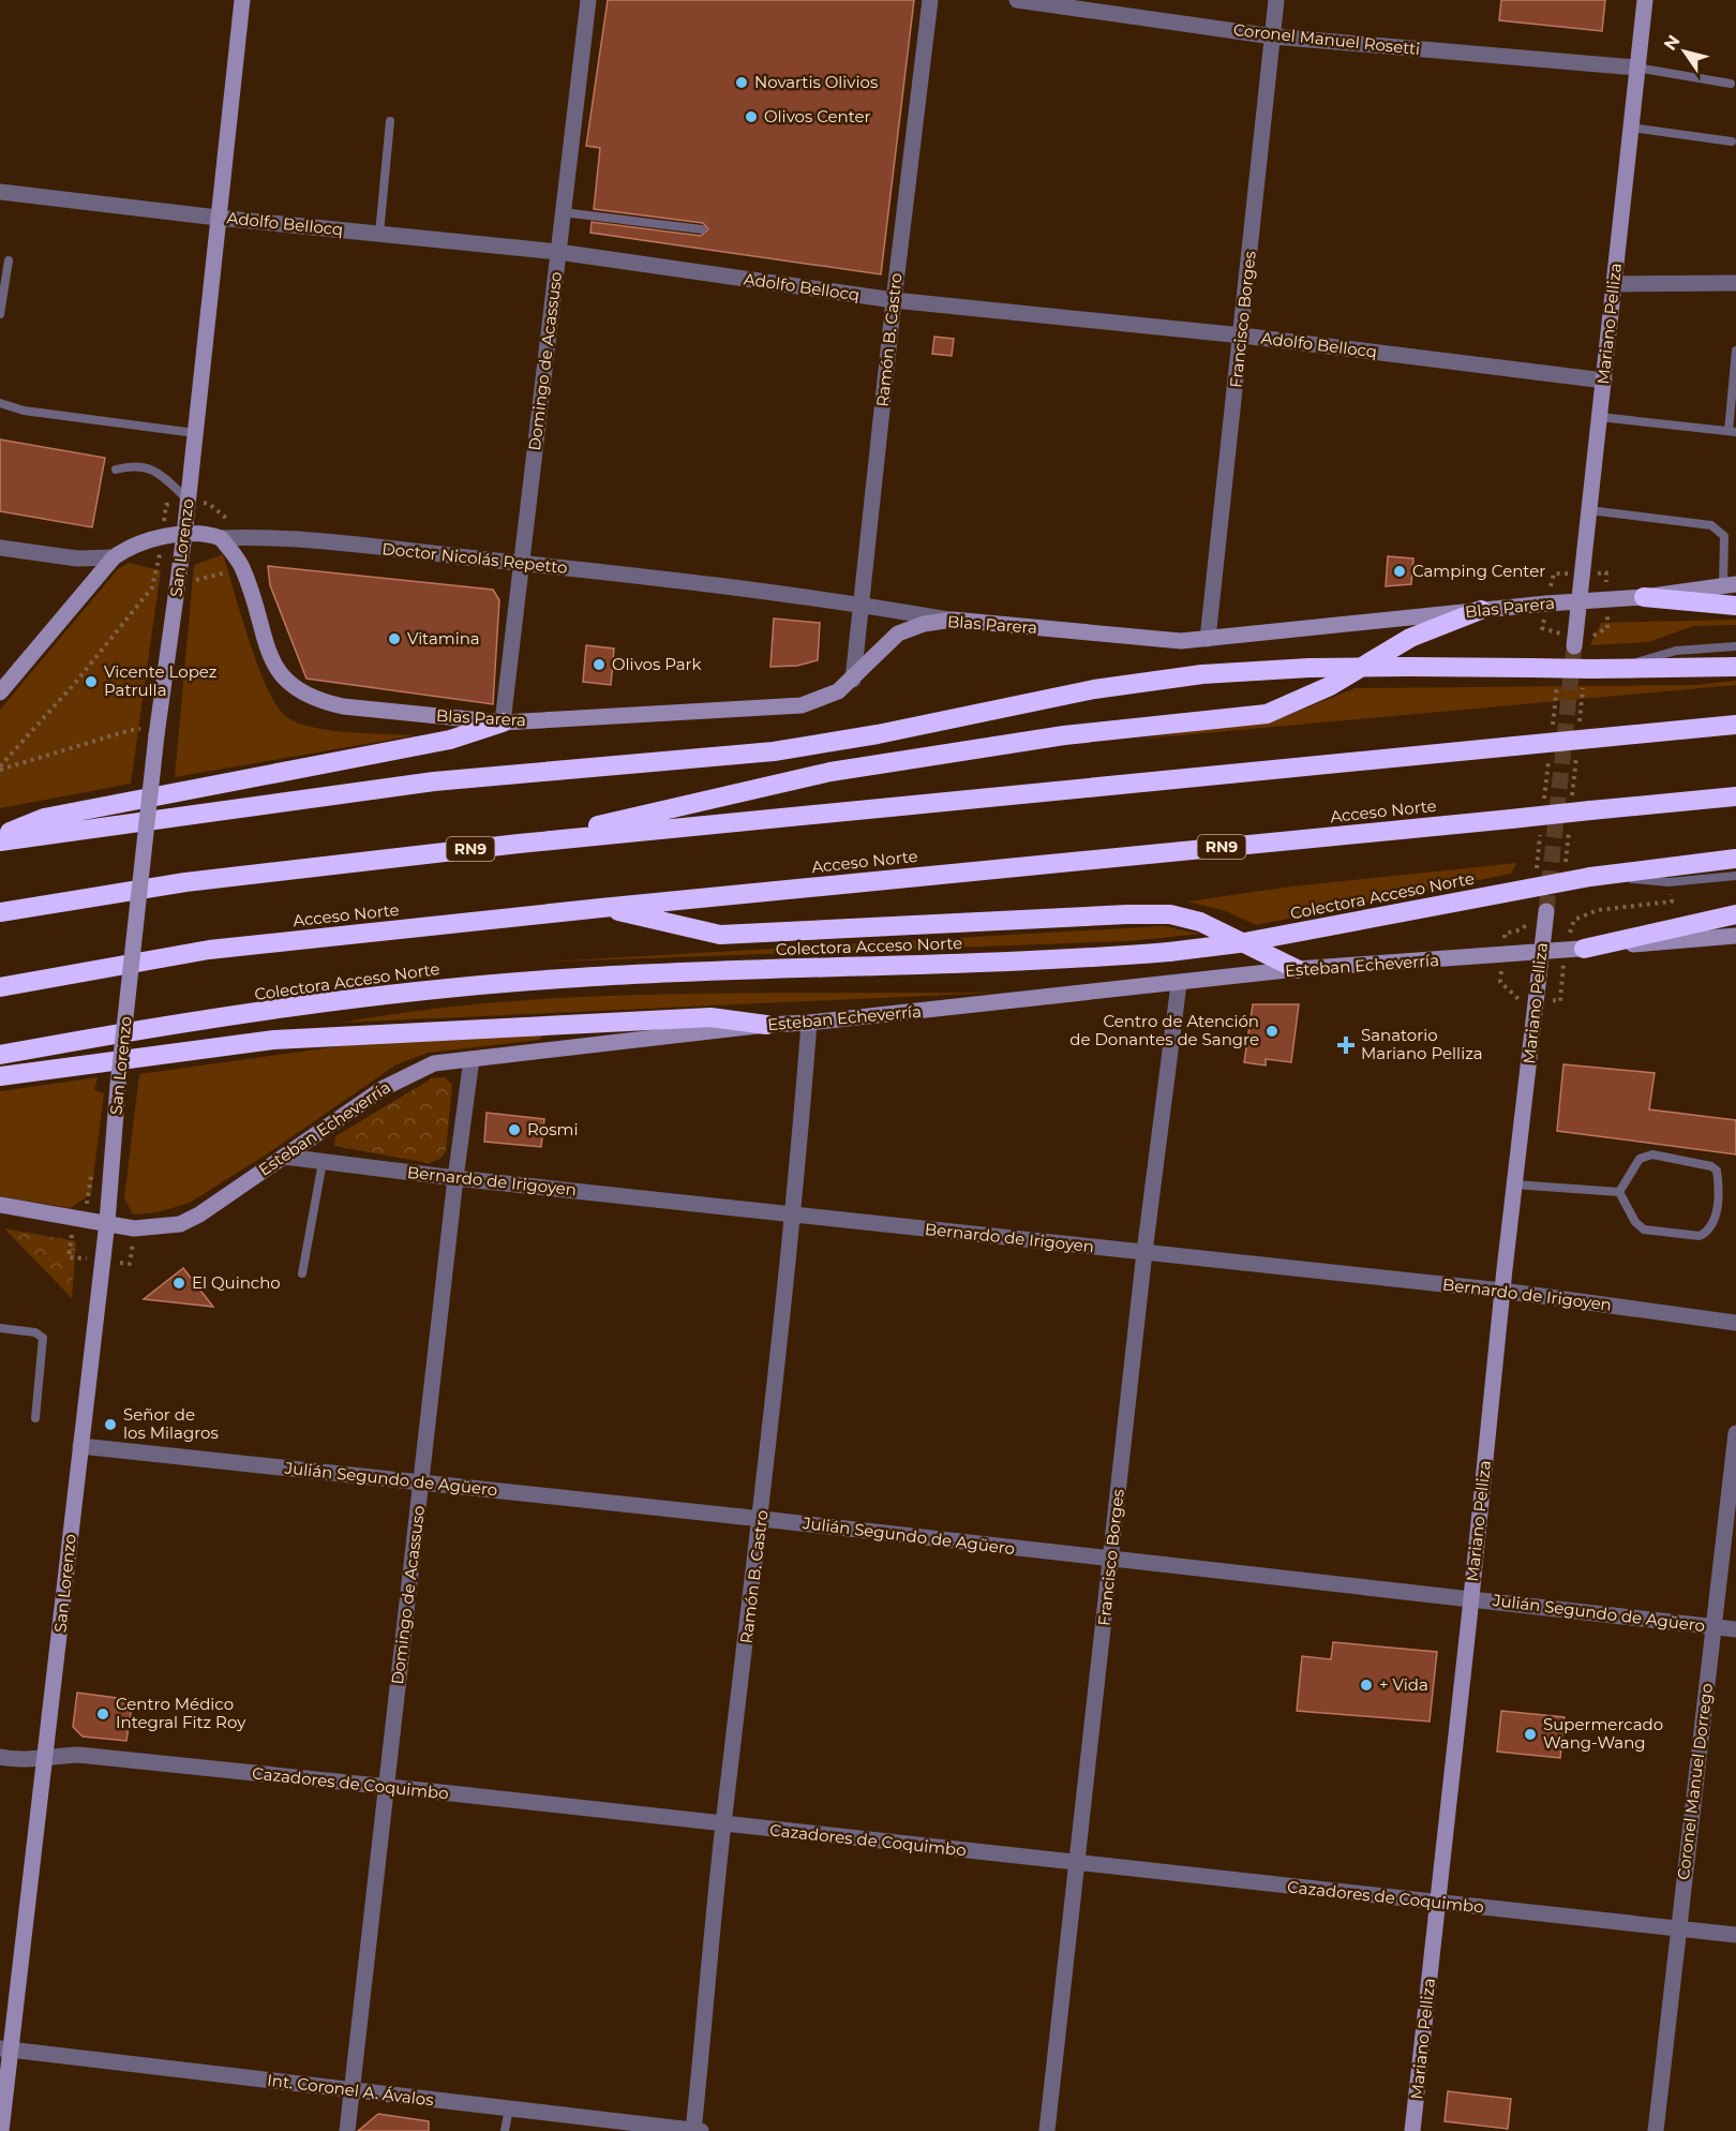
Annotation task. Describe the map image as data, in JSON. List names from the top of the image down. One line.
{"streets":{"highway":["Acceso Norte","RN9","Colectora Acceso Norte"],"street":["Coronel Manuel Rosetti","Adolfo Bellocq","Francisco Borges","Mariano Pelliza","Ramón B. Castro","Domingo de Acassuso","San Lorenzo","Doctor Nicolás Repetto","Blas Parera","Esteban Echeverría","Bernardo de Irigoyen","Julián Segundo de Agüero","Coronel Manuel Dorrego","Cazadores de Coquimbo","Int. Coronel A. Ávalos"]},"crossings":[["Coronel Manuel Rosetti","Francisco Borges"],["Coronel Manuel Rosetti","Mariano Pelliza"],["Adolfo Bellocq","Francisco Borges"],["Adolfo Bellocq","Mariano Pelliza"],["Adolfo Bellocq","Ramón B. Castro"],["Adolfo Bellocq","Domingo de Acassuso"],["Adolfo Bellocq","San Lorenzo"],["Francisco Borges","Blas Parera"],["Francisco Borges","Esteban Echeverría"],["Francisco Borges","Bernardo de Irigoyen"],["Francisco Borges","Julián Segundo de Agüero"],["Francisco Borges","Cazadores de Coquimbo"],["Mariano Pelliza","Blas Parera"],["Mariano Pelliza","Esteban Echeverría"],["Mariano Pelliza","Bernardo de Irigoyen"],["Mariano Pelliza","Julián Segundo de Agüero"],["Mariano Pelliza","Cazadores de Coquimbo"],["Ramón B. Castro","Doctor Nicolás Repetto"],["Ramón B. Castro","Blas Parera"],["Ramón B. Castro","Esteban Echeverría"],["Ramón B. Castro","Bernardo de Irigoyen"],["Ramón B. Castro","Julián Segundo de Agüero"],["Ramón B. Castro","Cazadores de Coquimbo"],["Ramón B. Castro","Int. Coronel A. Ávalos"],["Domingo de Acassuso","Doctor Nicolás Repetto"],["Domingo de Acassuso","Blas Parera"],["Domingo de Acassuso","Esteban Echeverría"],["Domingo de Acassuso","Bernardo de Irigoyen"],["Domingo de Acassuso","Julián Segundo de Agüero"],["Domingo de Acassuso","Cazadores de Coquimbo"],["Domingo de Acassuso","Int. Coronel A. Ávalos"],["San Lorenzo","Doctor Nicolás Repetto"],["San Lorenzo","Esteban Echeverría"],["San Lorenzo","Julián Segundo de Agüero"],["San Lorenzo","Cazadores de Coquimbo"],["San Lorenzo","Int. Coronel A. Ávalos"],["Doctor Nicolás Repetto","Blas Parera"],["Esteban Echeverría","Bernardo de Irigoyen"],["Julián Segundo de Agüero","Coronel Manuel Dorrego"],["Coronel Manuel Dorrego","Cazadores de Coquimbo"]],"places":{"other":["Novartis Olivios","Olivos Center","Camping Center","Vitamina","Olivos Park","Vicente Lopez Patrulla","Centro de Atención de Donantes de Sangre","Rosmi","El Quincho","Señor de los Milagros","+ Vida","Centro Médico Integral Fitz Roy","Supermercado Wang-Wang"],"health":["Sanatorio Mariano Pelliza"]},"north":"top left"}
